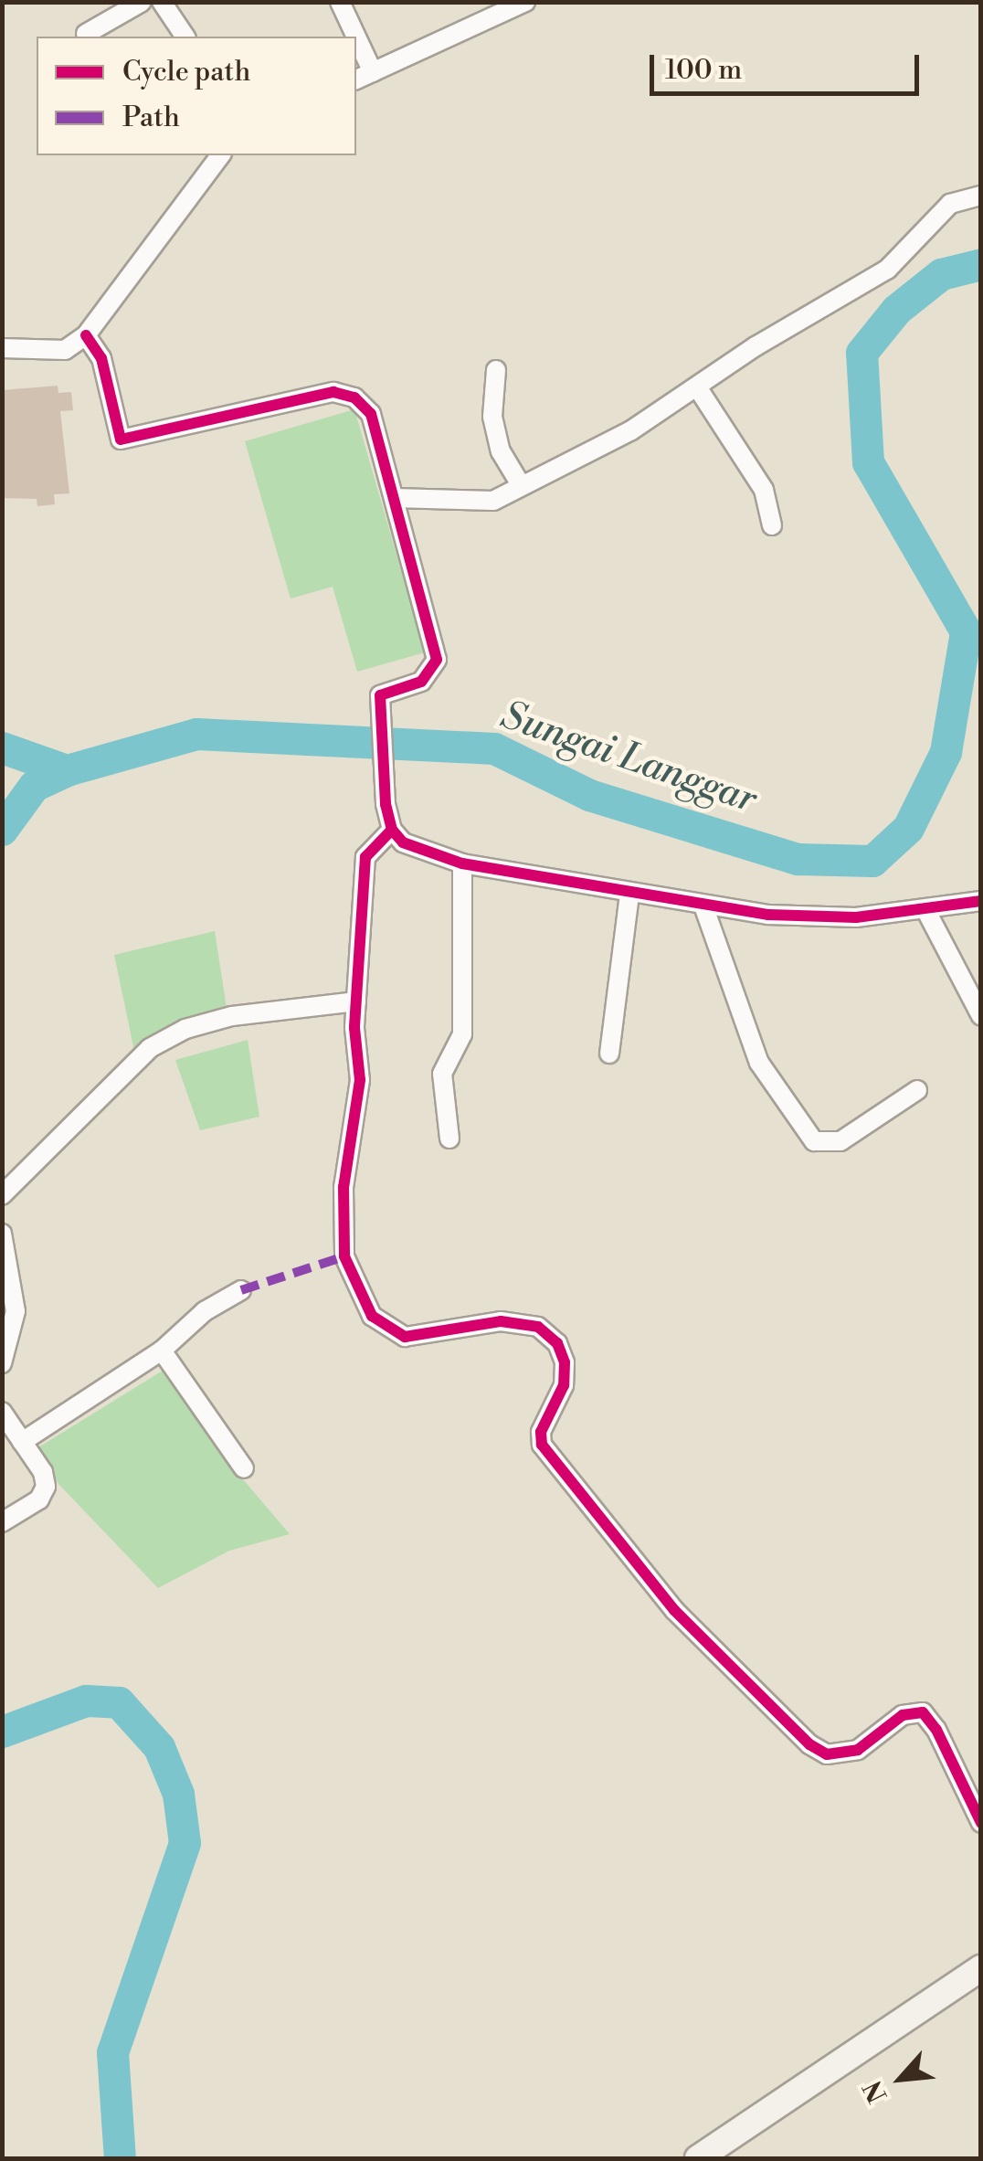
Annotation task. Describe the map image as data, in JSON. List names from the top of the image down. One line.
{"water":["Sungai Langgar"],"legend":["Cycle path","Path"],"scale_bar":"100 m","north":"bottom left"}
